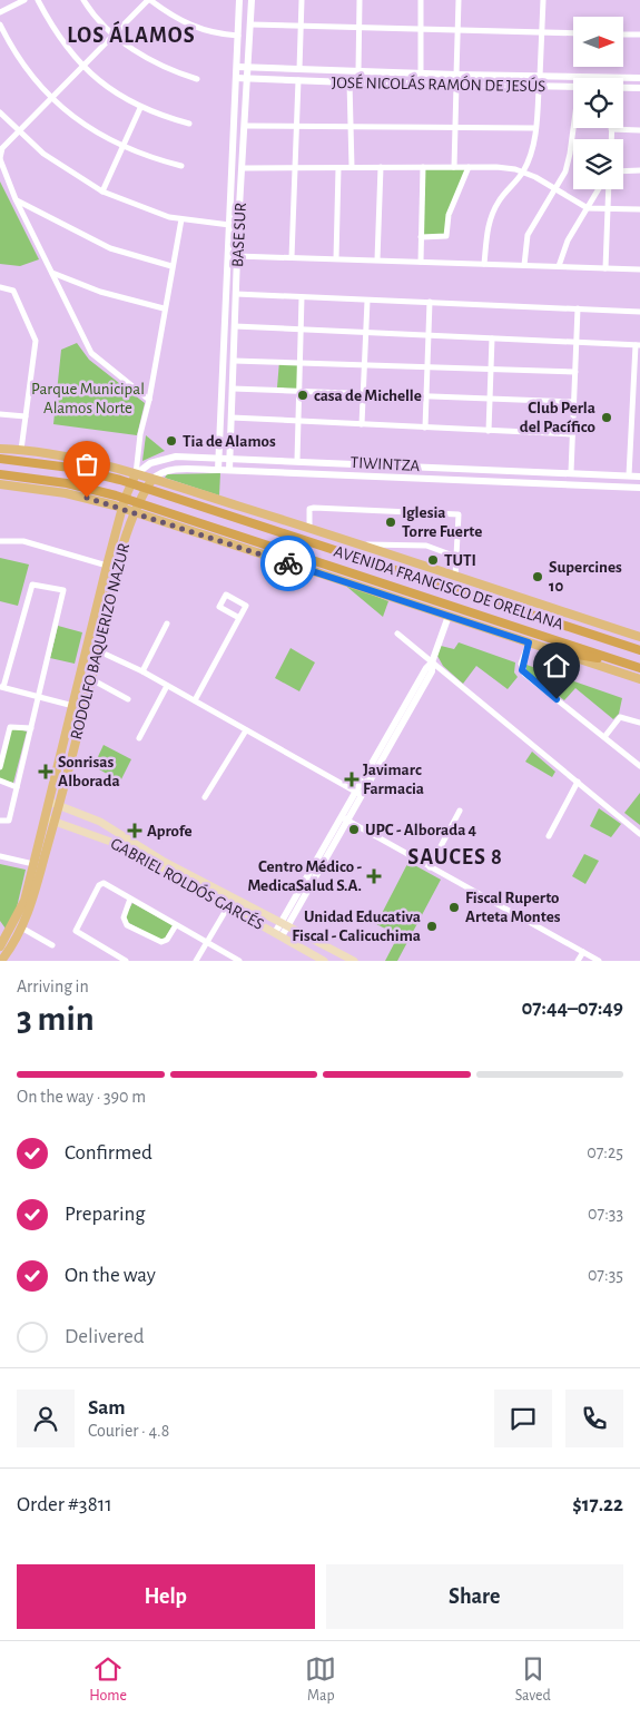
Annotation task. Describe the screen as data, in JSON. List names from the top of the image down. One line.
{"streets":{"highway":["AVENIDA FRANCISCO DE ORELLANA"],"main road":["RODOLFO BAQUERIZO NAZUR","GABRIEL ROLDÓS GARCÉS"],"street":["JOSÉ NICOLÁS RAMÓN DE JESÚS","BASE SUR","TIWINTZA"]},"crossings":[["JOSÉ NICOLÁS RAMÓN DE JESÚS","BASE SUR"],["BASE SUR","TIWINTZA"],["TIWINTZA","AVENIDA FRANCISCO DE ORELLANA"],["TIWINTZA","RODOLFO BAQUERIZO NAZUR"],["AVENIDA FRANCISCO DE ORELLANA","RODOLFO BAQUERIZO NAZUR"],["RODOLFO BAQUERIZO NAZUR","GABRIEL ROLDÓS GARCÉS"]],"districts":["LOS ÁLAMOS","SAUCES 8"],"parks":["Parque Municipal Alamos Norte"],"places":{"other":["casa de Michelle","Club Perla del Pacífico","Tia de Alamos","Iglesia Torre Fuerte","TUTI","Supercines 10","UPC - Alborada 4","Fiscal Ruperto Arteta Montes","Unidad Educativa Fiscal - Calicuchima"],"health":["Sonrisas Alborada","Javimarc Farmacia","Aprofe","Centro Médico - MedicaSalud S.A."]},"north":"right","page":{"heading":["3 min","Arriving in","07:44–07:49"],"panel":["Sam","Courier · 4.8","Order #3811","$17.22"],"bar":"On the way · 390 m","list":[["Confirmed","07:25"],["Preparing","07:33"],["On the way","07:35"],"Delivered"],"buttons":["Help","Share"],"tabs":["Home","Map","Saved"]}}
